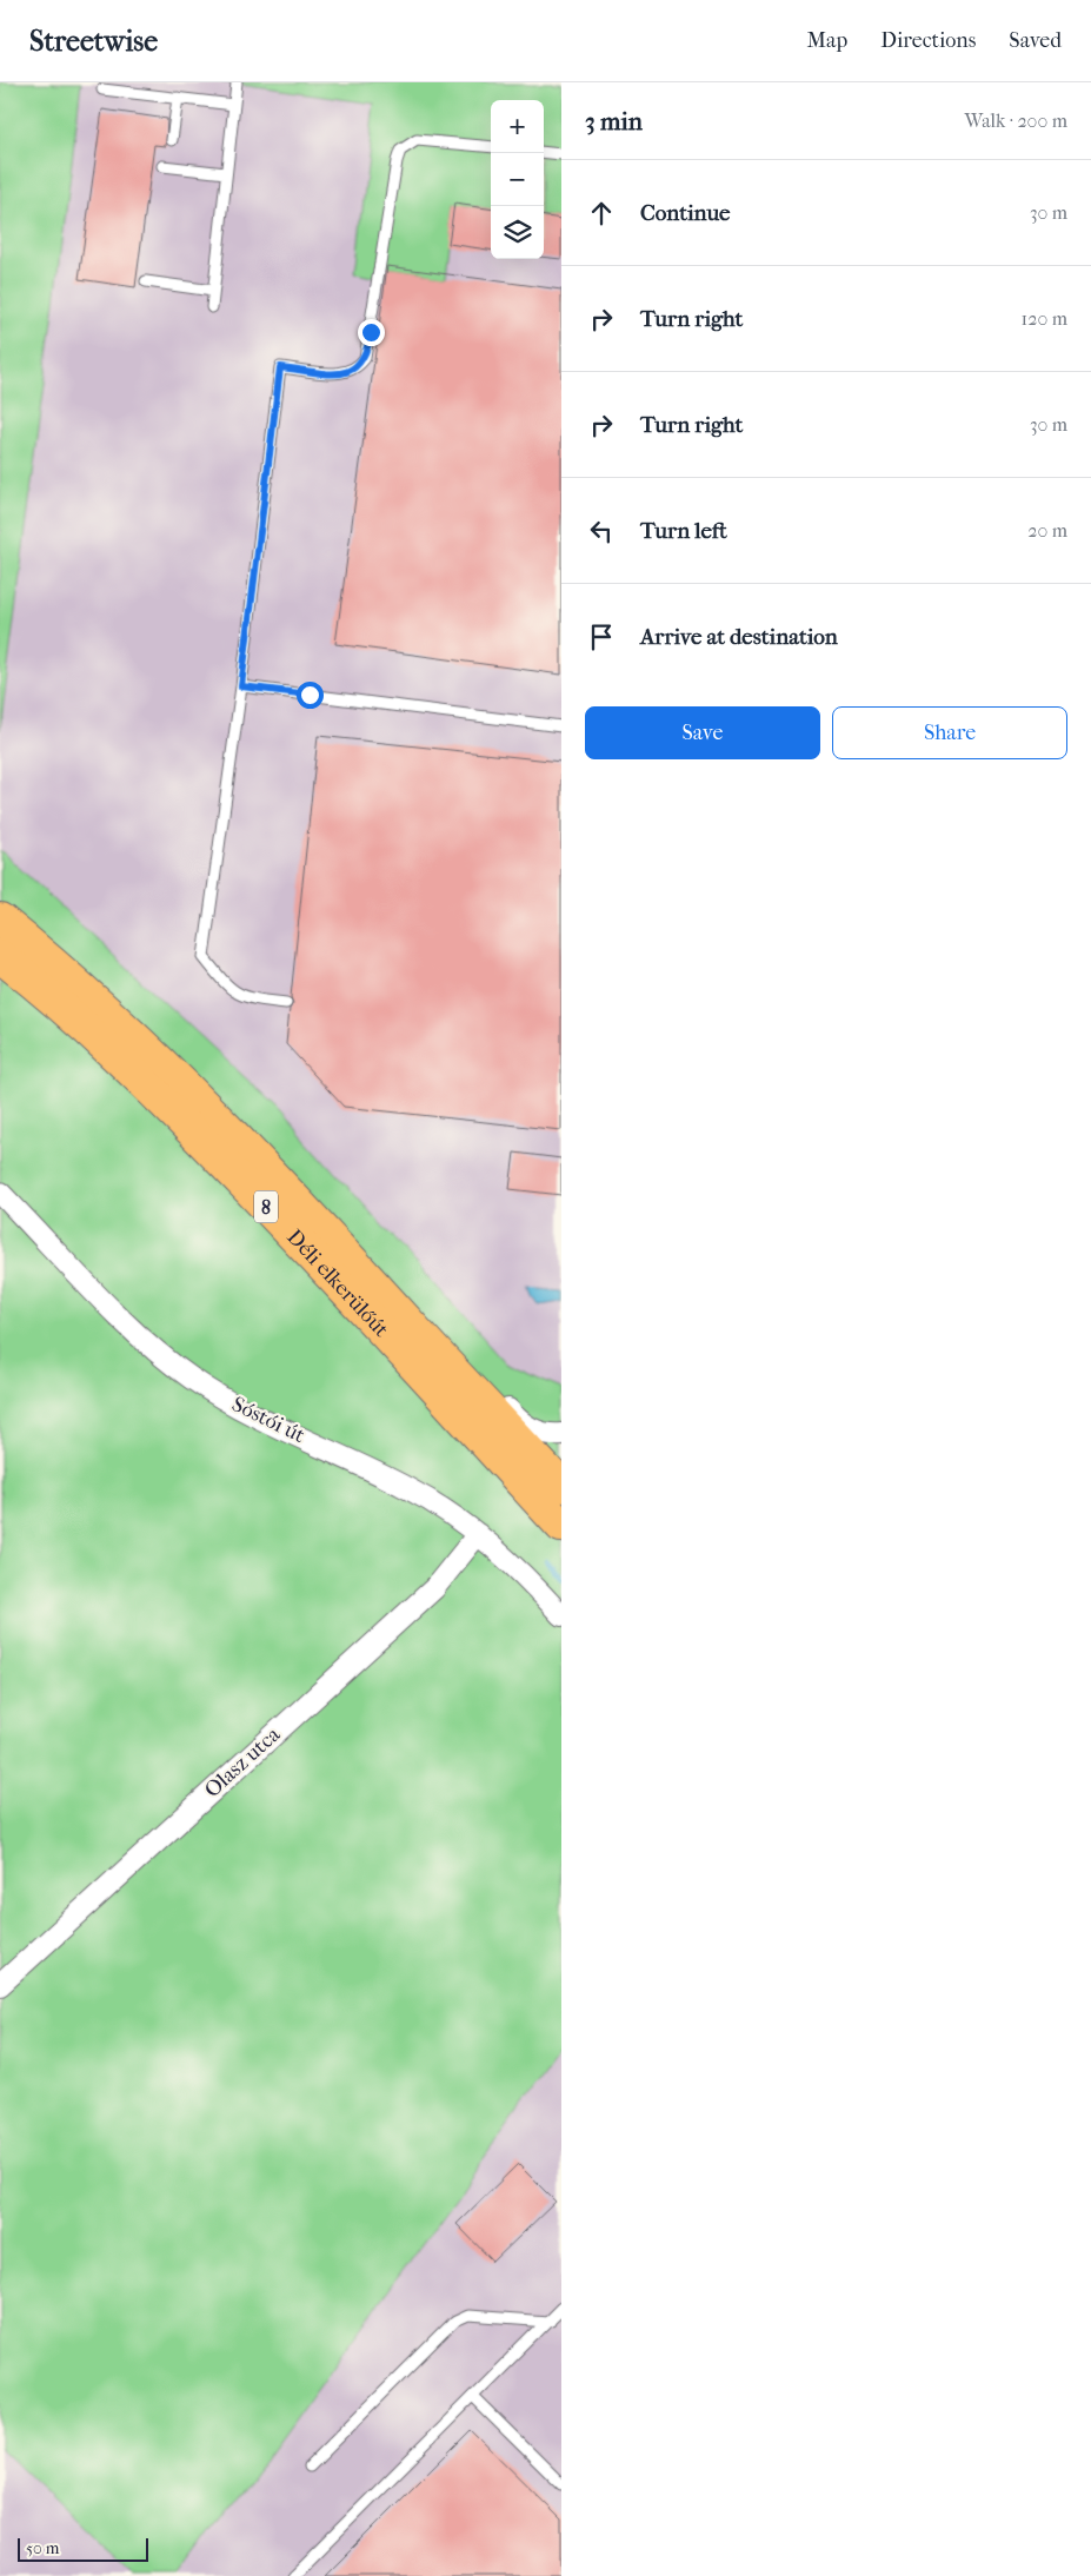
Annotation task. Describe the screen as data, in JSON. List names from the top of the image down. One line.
{"streets":{"main road":["8","Déli elkerülőút"],"street":["Sóstói út","Olasz utca"]},"crossings":[["Sóstói út","Olasz utca"]],"scale_bar":"50 m","page":{"header":"Streetwise","nav":["Map","Directions","Saved"],"heading":["3 min","Walk · 200 m"],"map_buttons":["+","−"],"list":[["Continue","30 m"],["Turn right","120 m"],["Turn right","30 m"],["Turn left","20 m"],"Arrive at destination"],"buttons":["Save","Share"],"scale":"50 m"}}
